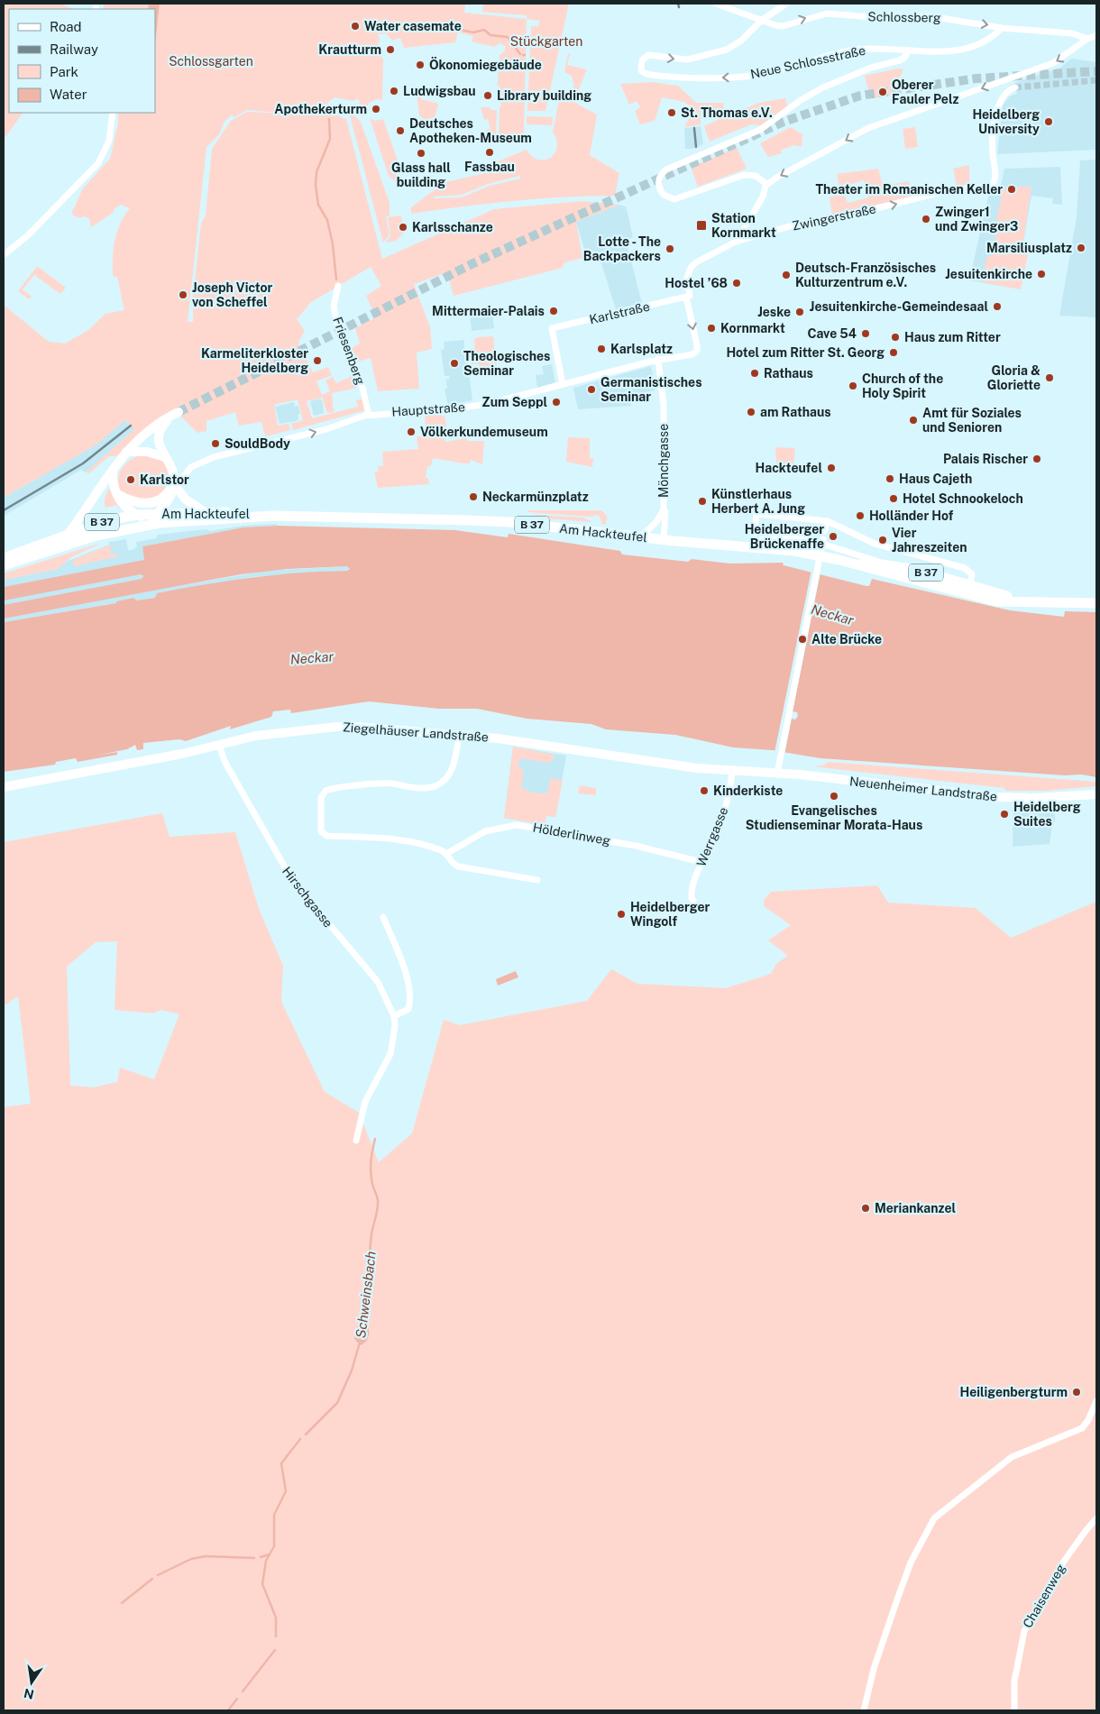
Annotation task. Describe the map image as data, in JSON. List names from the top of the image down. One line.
{"streets":{"main road":["Am Hackteufel","B 37","Ziegelhäuser Landstraße","Neuenheimer Landstraße"],"street":["Schlossberg","Neue Schlossstraße","Zwingerstraße","Karlstraße","Friesenberg","Hauptstraße","Mönchgasse","Hölderlinweg","Werrgasse","Hirschgasse","Chaisenweg"]},"crossings":[["Schlossberg","Neue Schlossstraße"],["Zwingerstraße","Karlstraße"],["Zwingerstraße","Hauptstraße"],["Karlstraße","Hauptstraße"],["Friesenberg","Hauptstraße"],["Hauptstraße","Mönchgasse"],["Mönchgasse","Am Hackteufel"],["Am Hackteufel","B 37"],["Ziegelhäuser Landstraße","Neuenheimer Landstraße"],["Ziegelhäuser Landstraße","Werrgasse"],["Ziegelhäuser Landstraße","Hirschgasse"],["Hölderlinweg","Werrgasse"]],"one_way":["Schlossberg","Zwingerstraße"],"water":["Neckar","Schweinsbach"],"parks":["Stückgarten","Schlossgarten"],"places":{"other":["Water casemate","Krautturm","Ökonomiegebäude","Ludwigsbau","Oberer Fauler Pelz","Library building","Apothekerturm","St. Thomas e.V.","Heidelberg University","Deutsches Apotheken-Museum","Fassbau","Glass hall building","Theater im Romanischen Keller","Zwinger1 und Zwinger3","Karlsschanze","Marsiliusplatz","Lotte - The Backpackers","Jesuitenkirche","Deutsch-Französisches Kulturzentrum e.V.","Hostel ’68","Joseph Victor von Scheffel","Jesuitenkirche-Gemeindesaal","Mittermaier-Palais","Jeske","Kornmarkt","Cave 54","Haus zum Ritter","Karlsplatz","Hotel zum Ritter St. Georg","Karmeliterkloster Heidelberg","Theologisches Seminar","Rathaus","Gloria & Gloriette","Church of the Holy Spirit","Germanistisches Seminar","Zum Seppl","am Rathaus","Amt für Soziales und Senioren","Völkerkundemuseum","SouldBody","Palais Rischer","Hackteufel","Haus Cajeth","Karlstor","Neckarmünzplatz","Hotel Schnookeloch","Künstlerhaus Herbert A. Jung","Holländer Hof","Heidelberger Brückenaffe","Vier Jahreszeiten","Alte Brücke","Kinderkiste","Evangelisches Studienseminar Morata-Haus","Heidelberg Suites","Heidelberger Wingolf","Meriankanzel","Heiligenbergturm"],"transit":["Station Kornmarkt"]},"legend":["Road","Railway","Park","Water"],"north":"bottom"}
